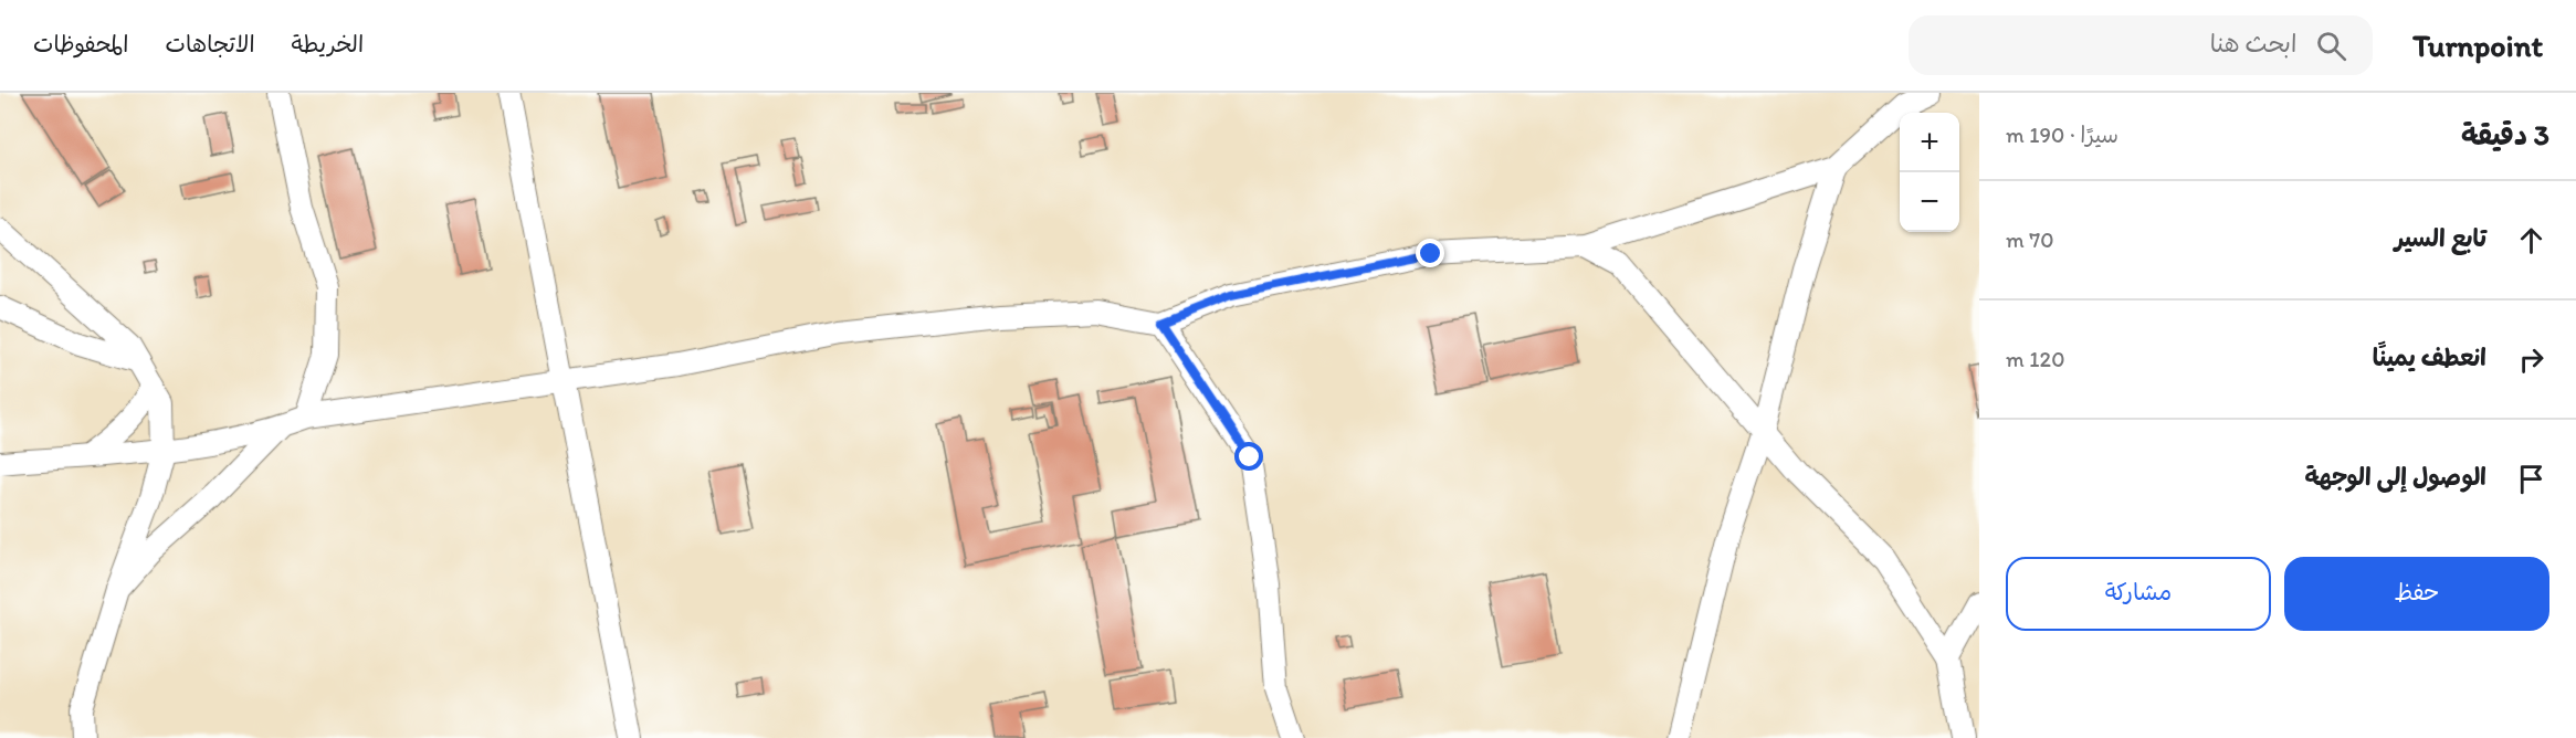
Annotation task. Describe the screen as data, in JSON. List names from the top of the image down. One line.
{"page":{"header":"Turnpoint","search":"ابحث هنا","nav":["الخريطة","الاتجاهات","المحفوظات"],"heading":["3 دقيقة","سيرًا · 190 m"],"map_buttons":["+","−"],"list":[["تابع السير","70 m"],["انعطف يمينًا","120 m"],"الوصول إلى الوجهة"],"buttons":["حفظ","مشاركة"]}}
